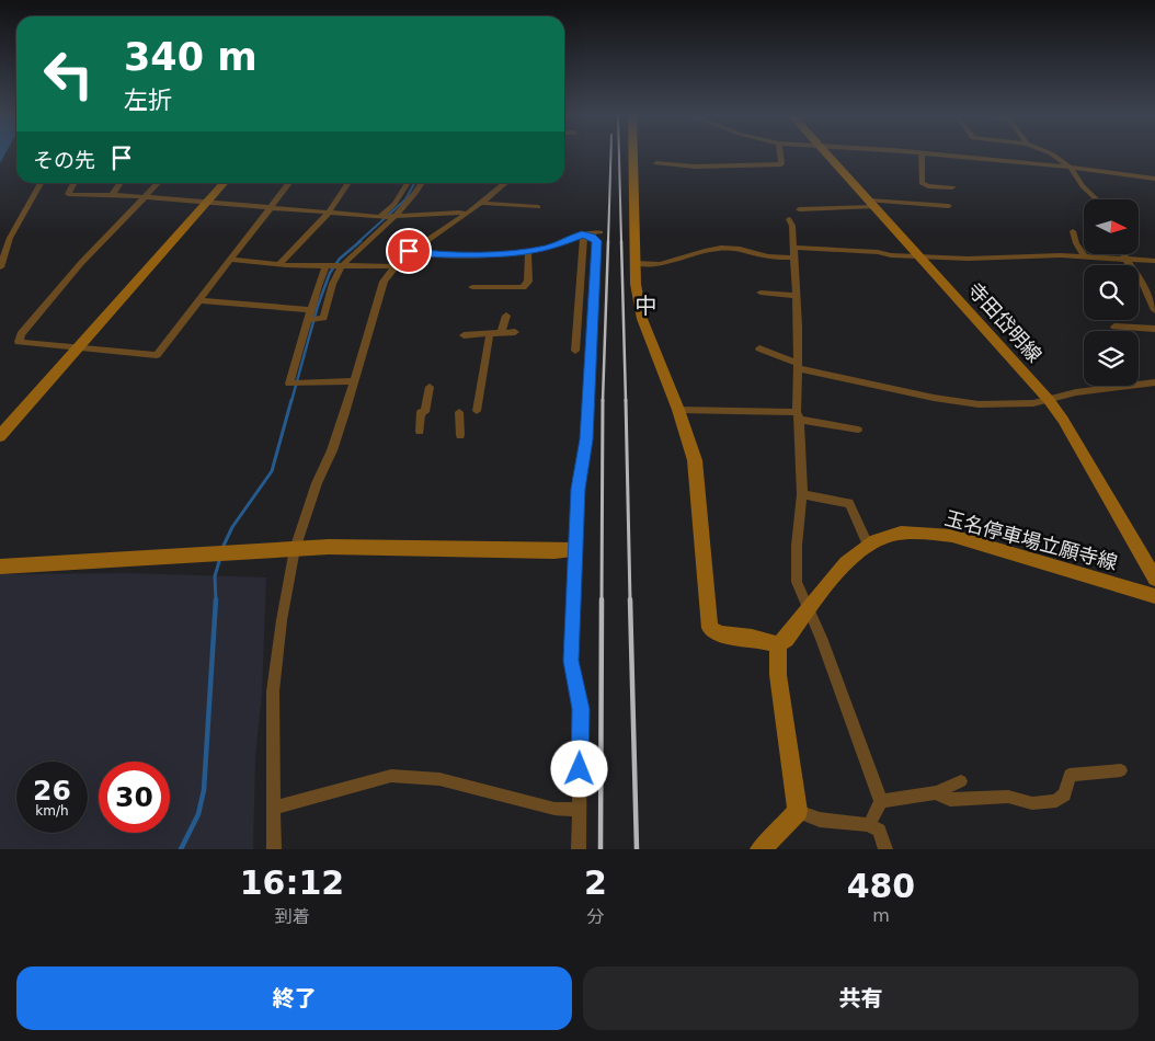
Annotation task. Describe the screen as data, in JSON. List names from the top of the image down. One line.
{"streets":{"street":["寺田岱明線","玉名停車場立願寺線"]},"districts":["中"],"north":"right","page":{"turn":["340 m","左折"],"then":"その先","speed":"26 km/h","limit":"30","eta":["16:12","到着","2","分","480","m"],"buttons":["終了","共有"]}}
